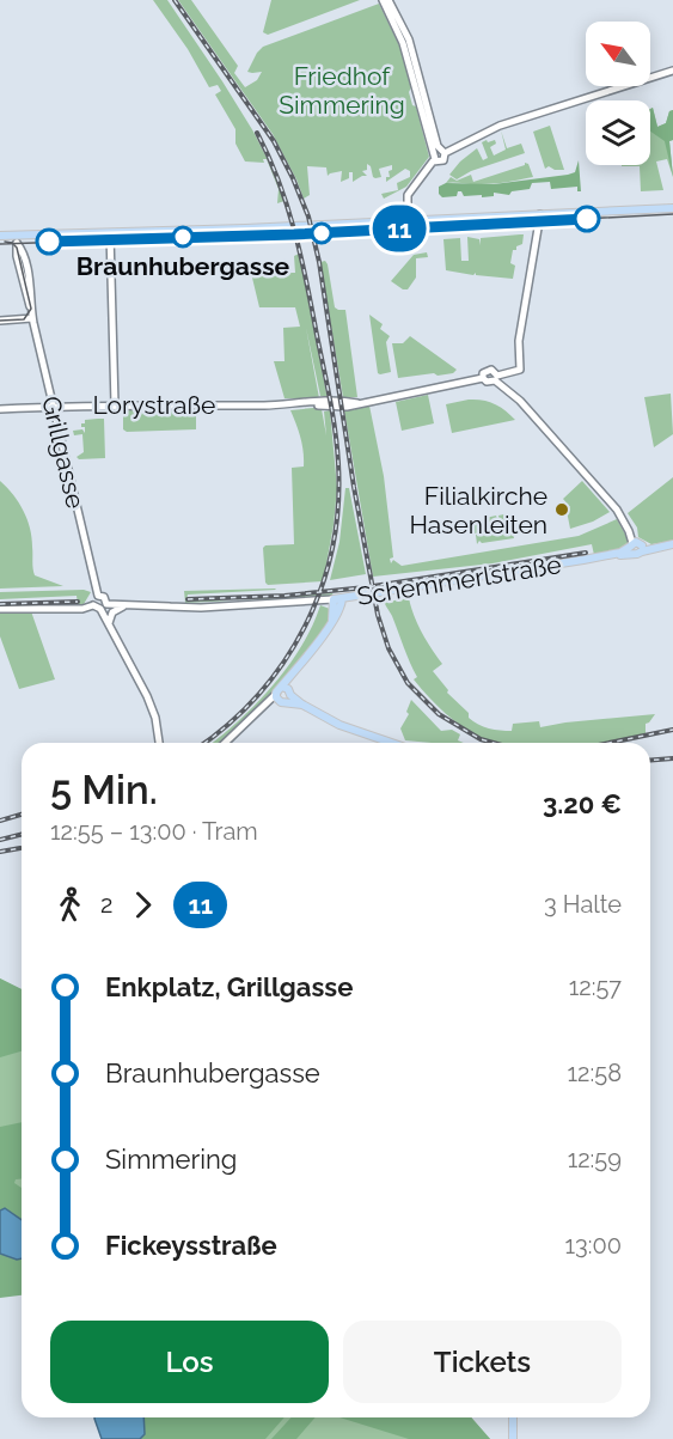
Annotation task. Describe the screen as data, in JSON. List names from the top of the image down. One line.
{"streets":{"main road":["Lorystraße","Grillgasse","Schemmerlstraße"]},"crossings":[["Lorystraße","Grillgasse"]],"parks":["Friedhof Simmering"],"places":["Braunhubergasse","Filialkirche Hasenleiten"],"lines":["tram line 11"],"north":"top left","page":{"on_map":"11","heading":["5 Min.","12:55 – 13:00 · Tram","3.20 €"],"legs":["2","11","3 Halte"],"list":[{"name":"Enkplatz, Grillgasse","value":"12:57"},{"name":"Braunhubergasse","value":"12:58"},{"name":"Simmering","value":"12:59"},{"name":"Fickeysstraße","value":"13:00"}],"buttons":["Los","Tickets"]}}
